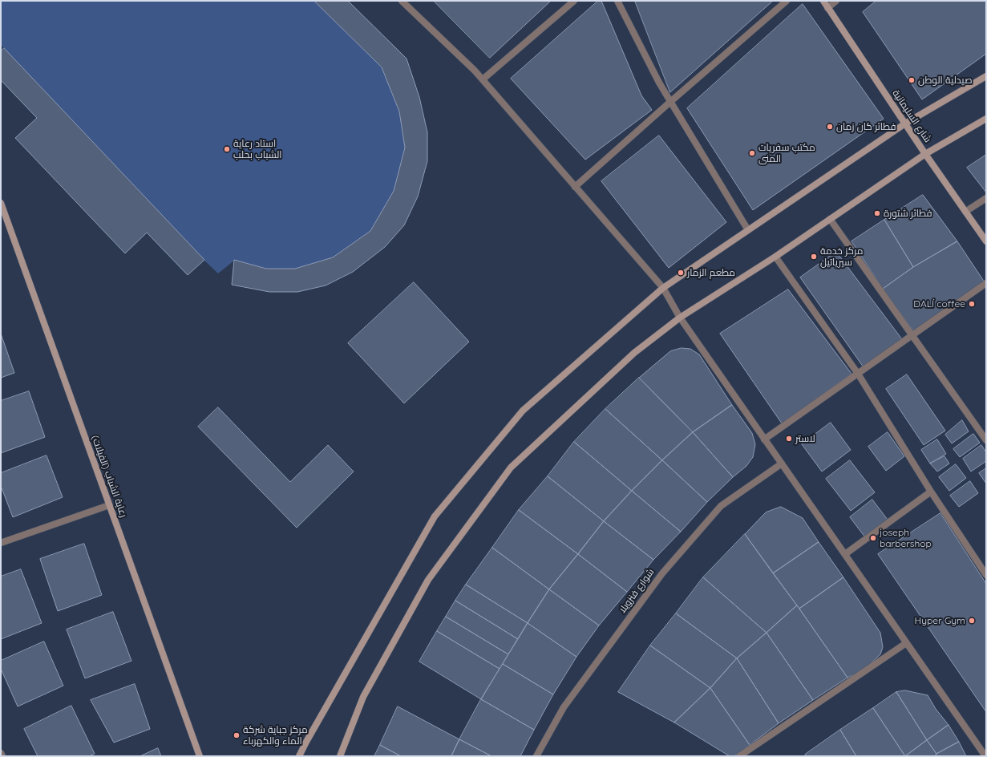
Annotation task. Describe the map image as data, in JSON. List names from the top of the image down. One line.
{"streets":{"main road":["شارع السليمانية","رعاية الشباب (الفيلات)"],"street":["شوارع فنزويلا"]},"places":["صيدلية الوطن","فطائر كان زمان","استاد رعاية الشباب بحلب","مكتب سفريات المنى","فطائر شتورة","مركز خدمة سيرياتيل","مطعم الزمار","DALÍ coffee","لاستر","joseph barbershop","Hyper Gym","مركز جباية شركة الماء والكهرباء"]}
